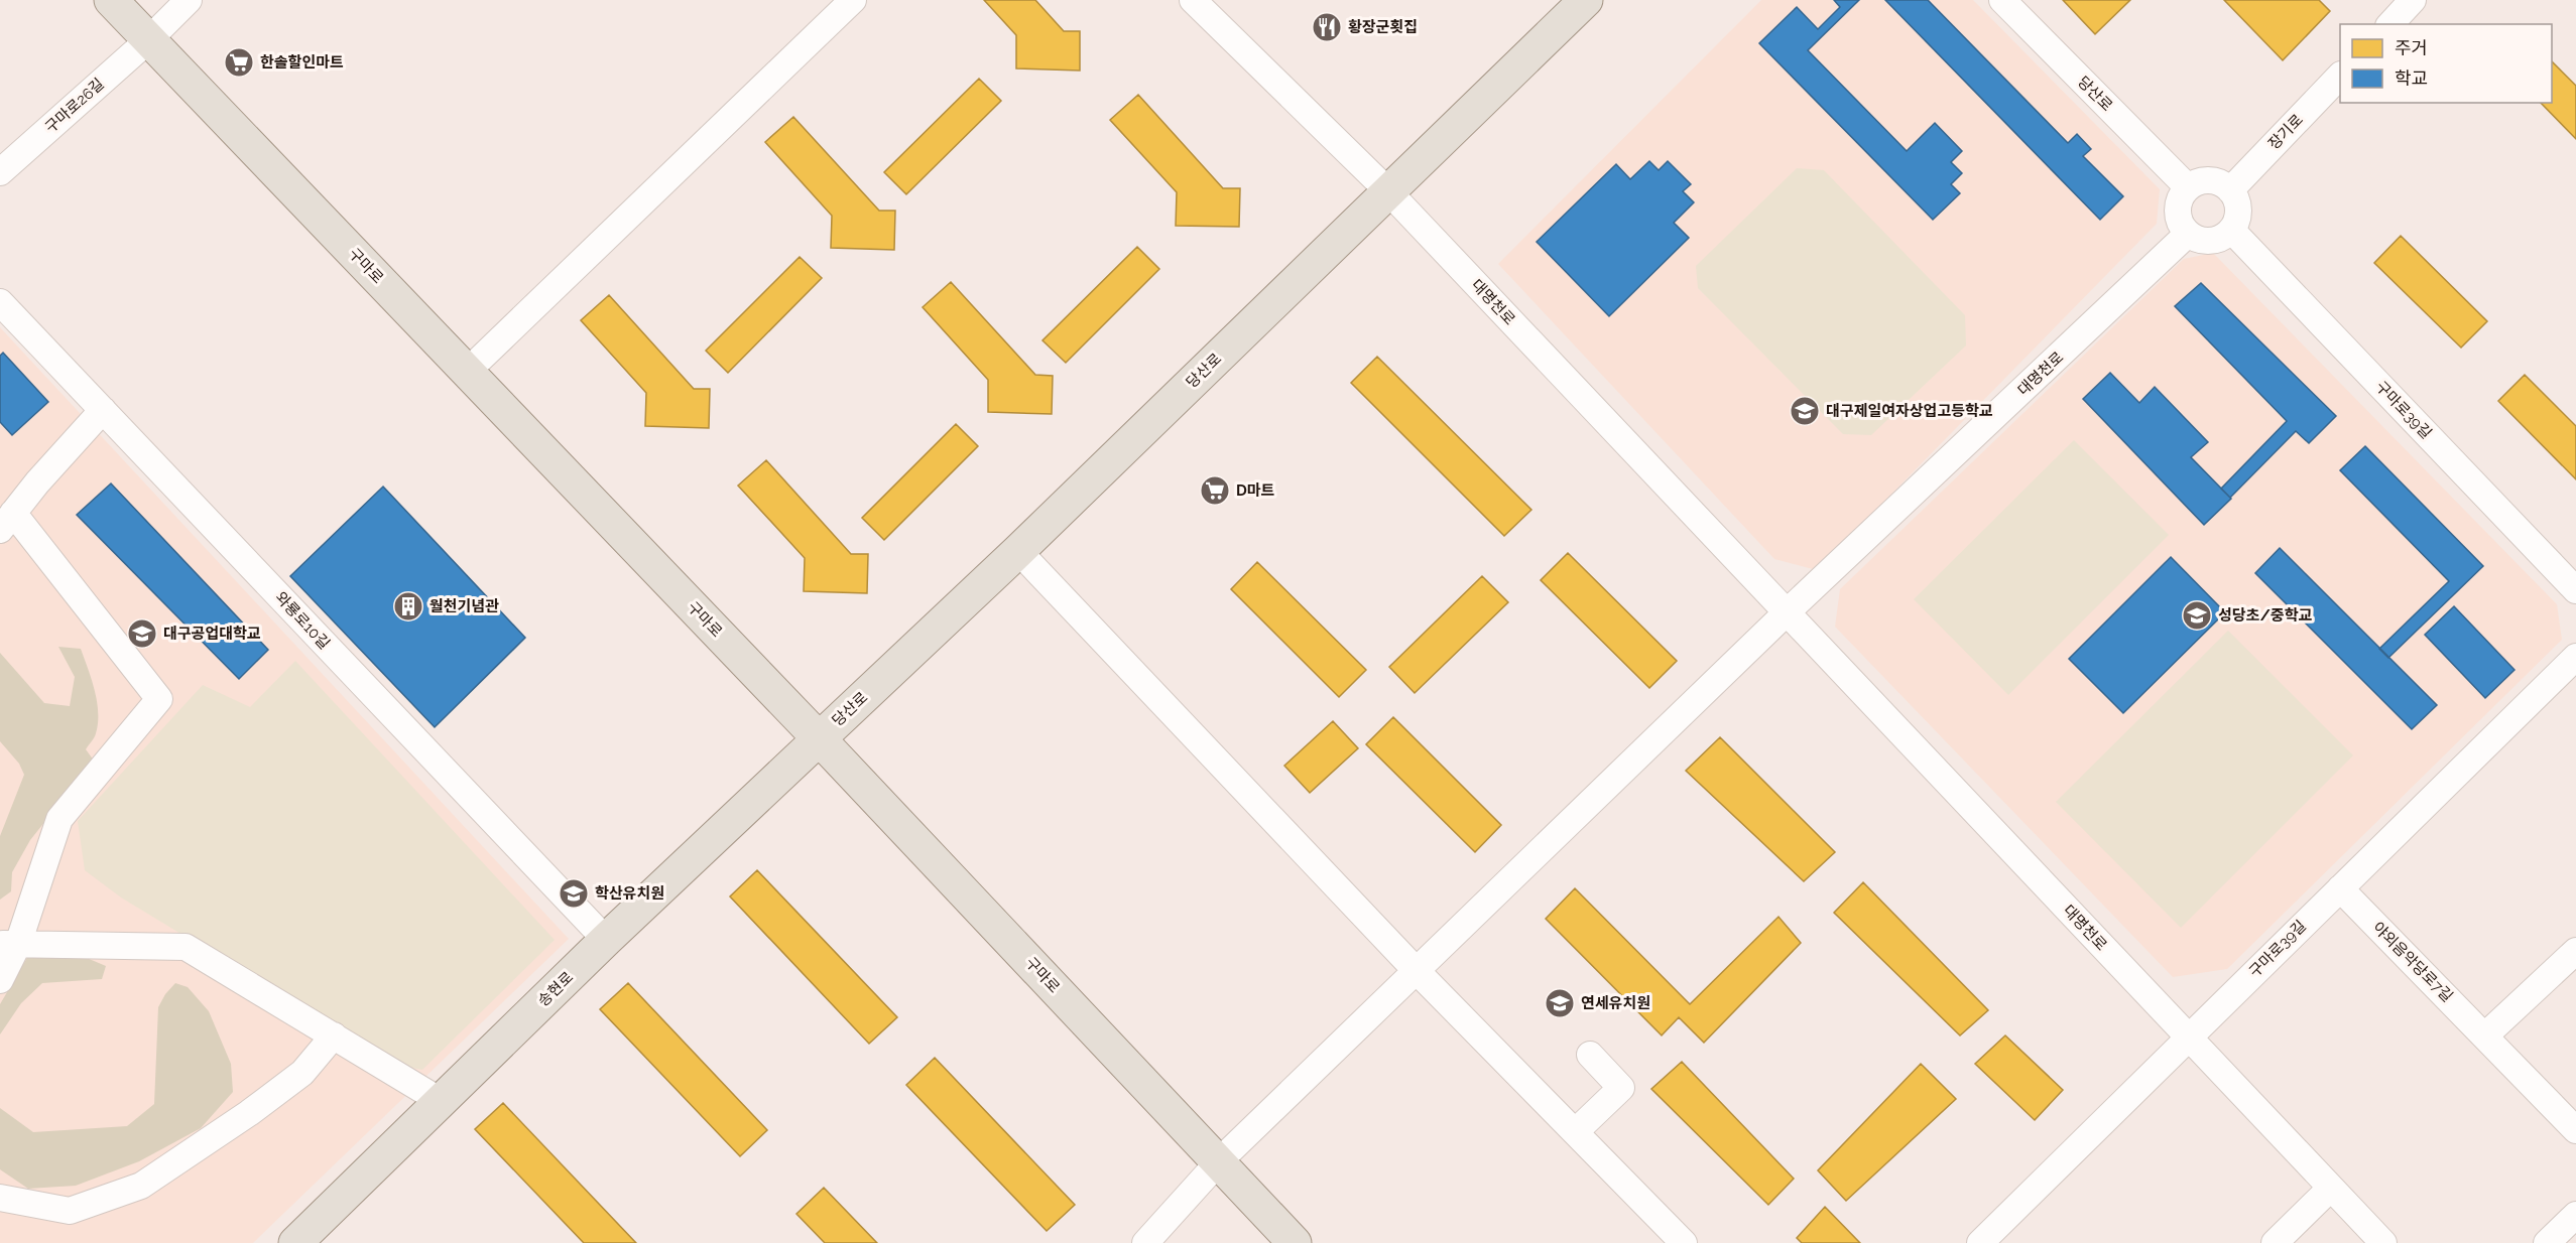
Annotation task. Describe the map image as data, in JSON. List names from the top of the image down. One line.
{"streets":{"main road":["당산로","구마로","송현로"],"street":["구마로26길","장기로","대명천로","구마로39길","와룡로10길","야외음악당로7길"]},"crossings":[["당산로","장기로"],["당산로","구마로"],["당산로","대명천로"],["당산로","구마로39길"],["당산로","송현로"],["구마로26길","구마로"],["장기로","대명천로"],["장기로","구마로39길"],["구마로","송현로"],["대명천로","구마로39길"],["구마로39길","야외음악당로7길"],["와룡로10길","송현로"]],"places":{"restaurant":["황장군횟집"],"supermarket":["한솔할인마트","D마트"],"school or university":["대구제일여자상업고등학교","성당초/중학교","대구공업대학교","학산유치원","연세유치원"],"building":["월천기념관"]},"legend":["주거","학교"]}
